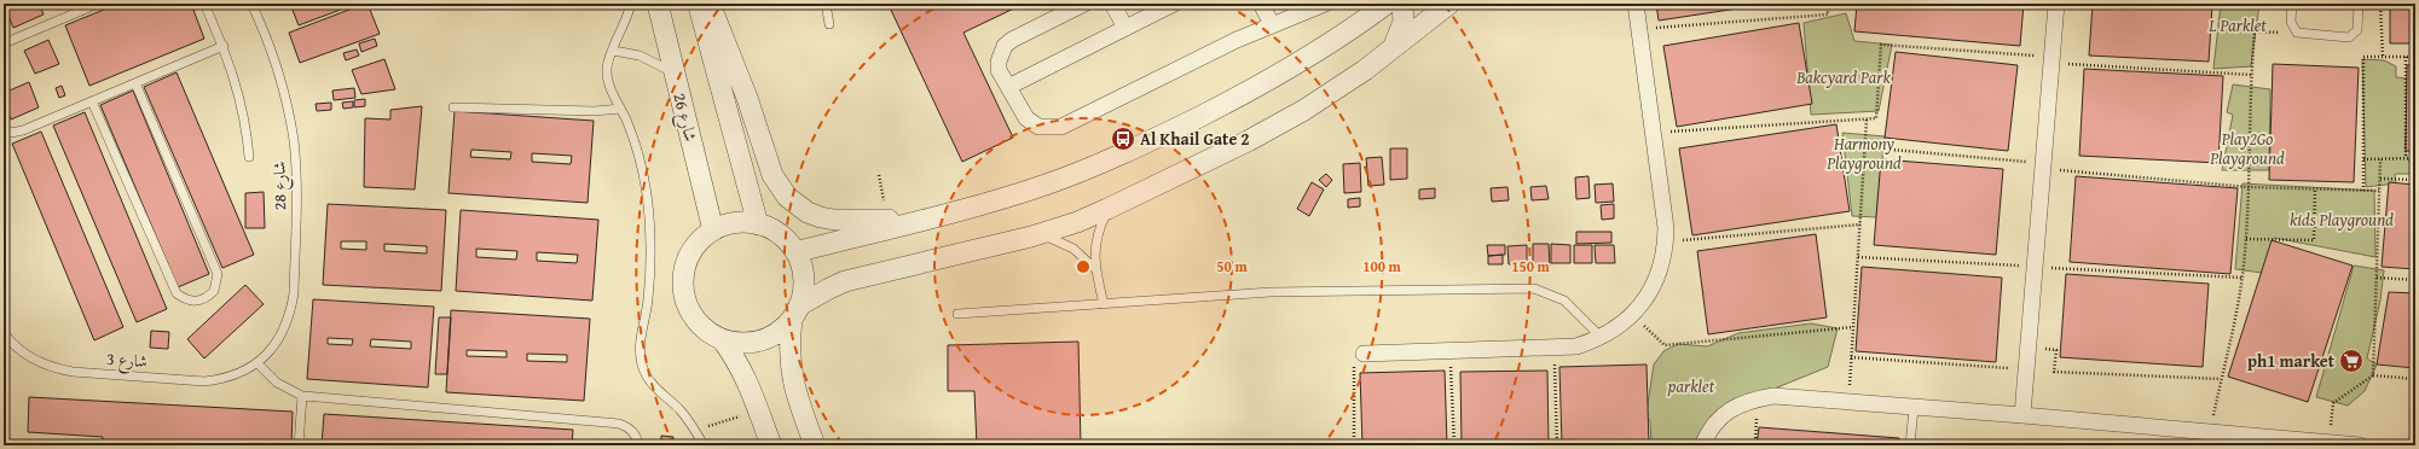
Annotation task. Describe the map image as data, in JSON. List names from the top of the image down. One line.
{"streets":{"street":["شارع 26"],"lane":["شارع 28","شارع 3"]},"crossings":[["شارع 28","شارع 3"]],"parks":["L Parklet","Bakcyard Park","Play2Go Playground","Harmony Playground","kids Playground","parklet"],"places":{"bus stop":["Al Khail Gate 2"],"supermarket":["ph1 market"]},"rings":["50 m","100 m","150 m"]}
